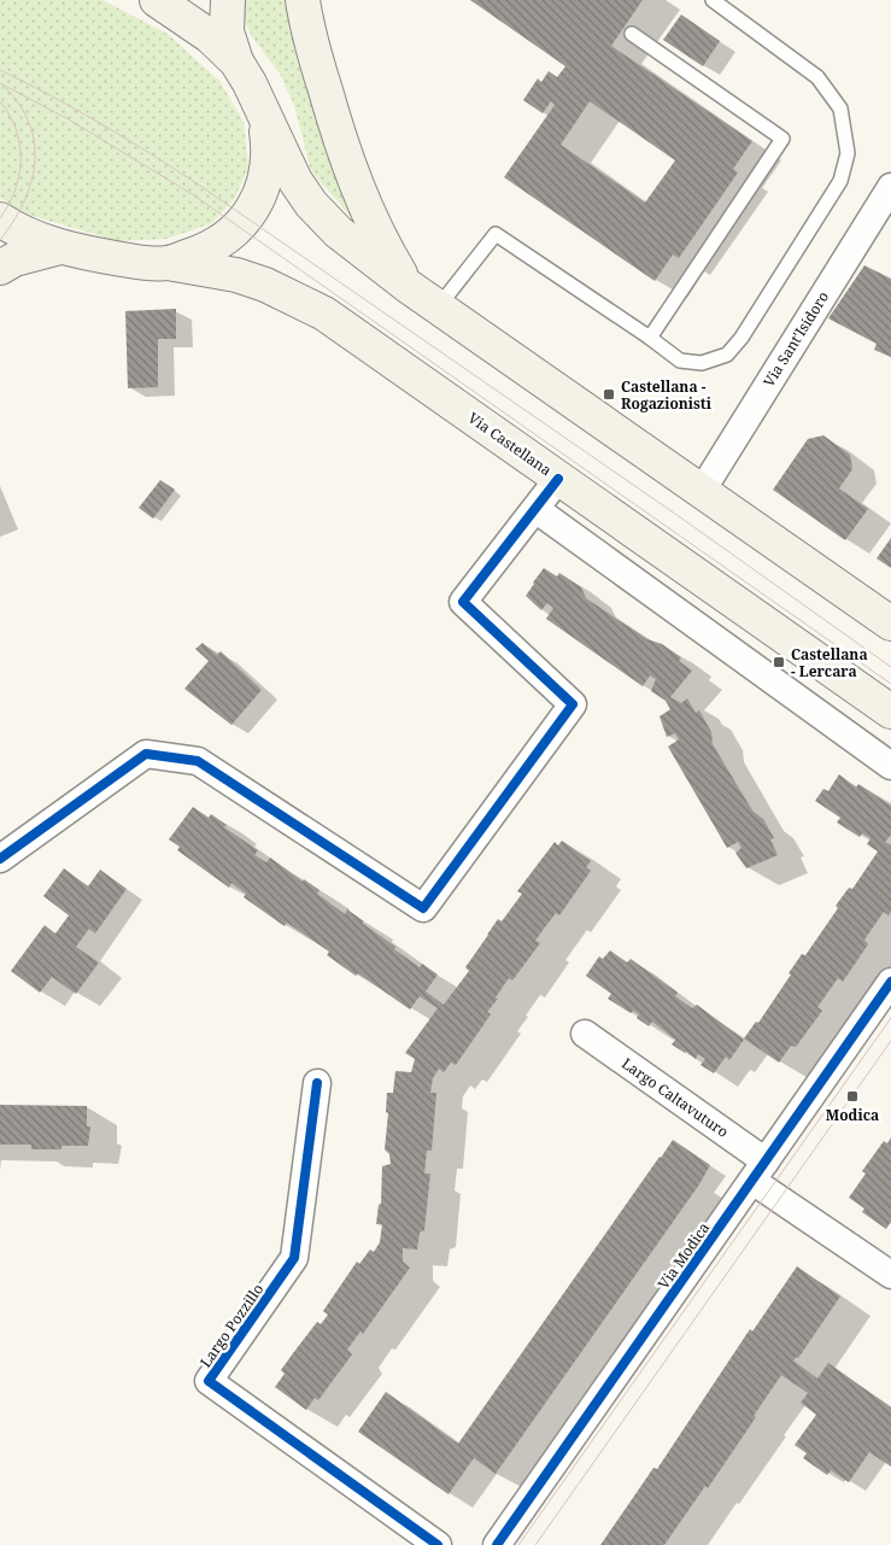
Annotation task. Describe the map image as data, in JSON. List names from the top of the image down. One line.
{"streets":{"main road":["Via Castellana"],"street":["Via Sant'Isidoro","Largo Caltavuturo","Via Modica","Largo Pozzillo"]},"crossings":[["Largo Caltavuturo","Via Modica"]],"places":{"transit":["Castellana - Rogazionisti","Castellana - Lercara","Modica"]}}
